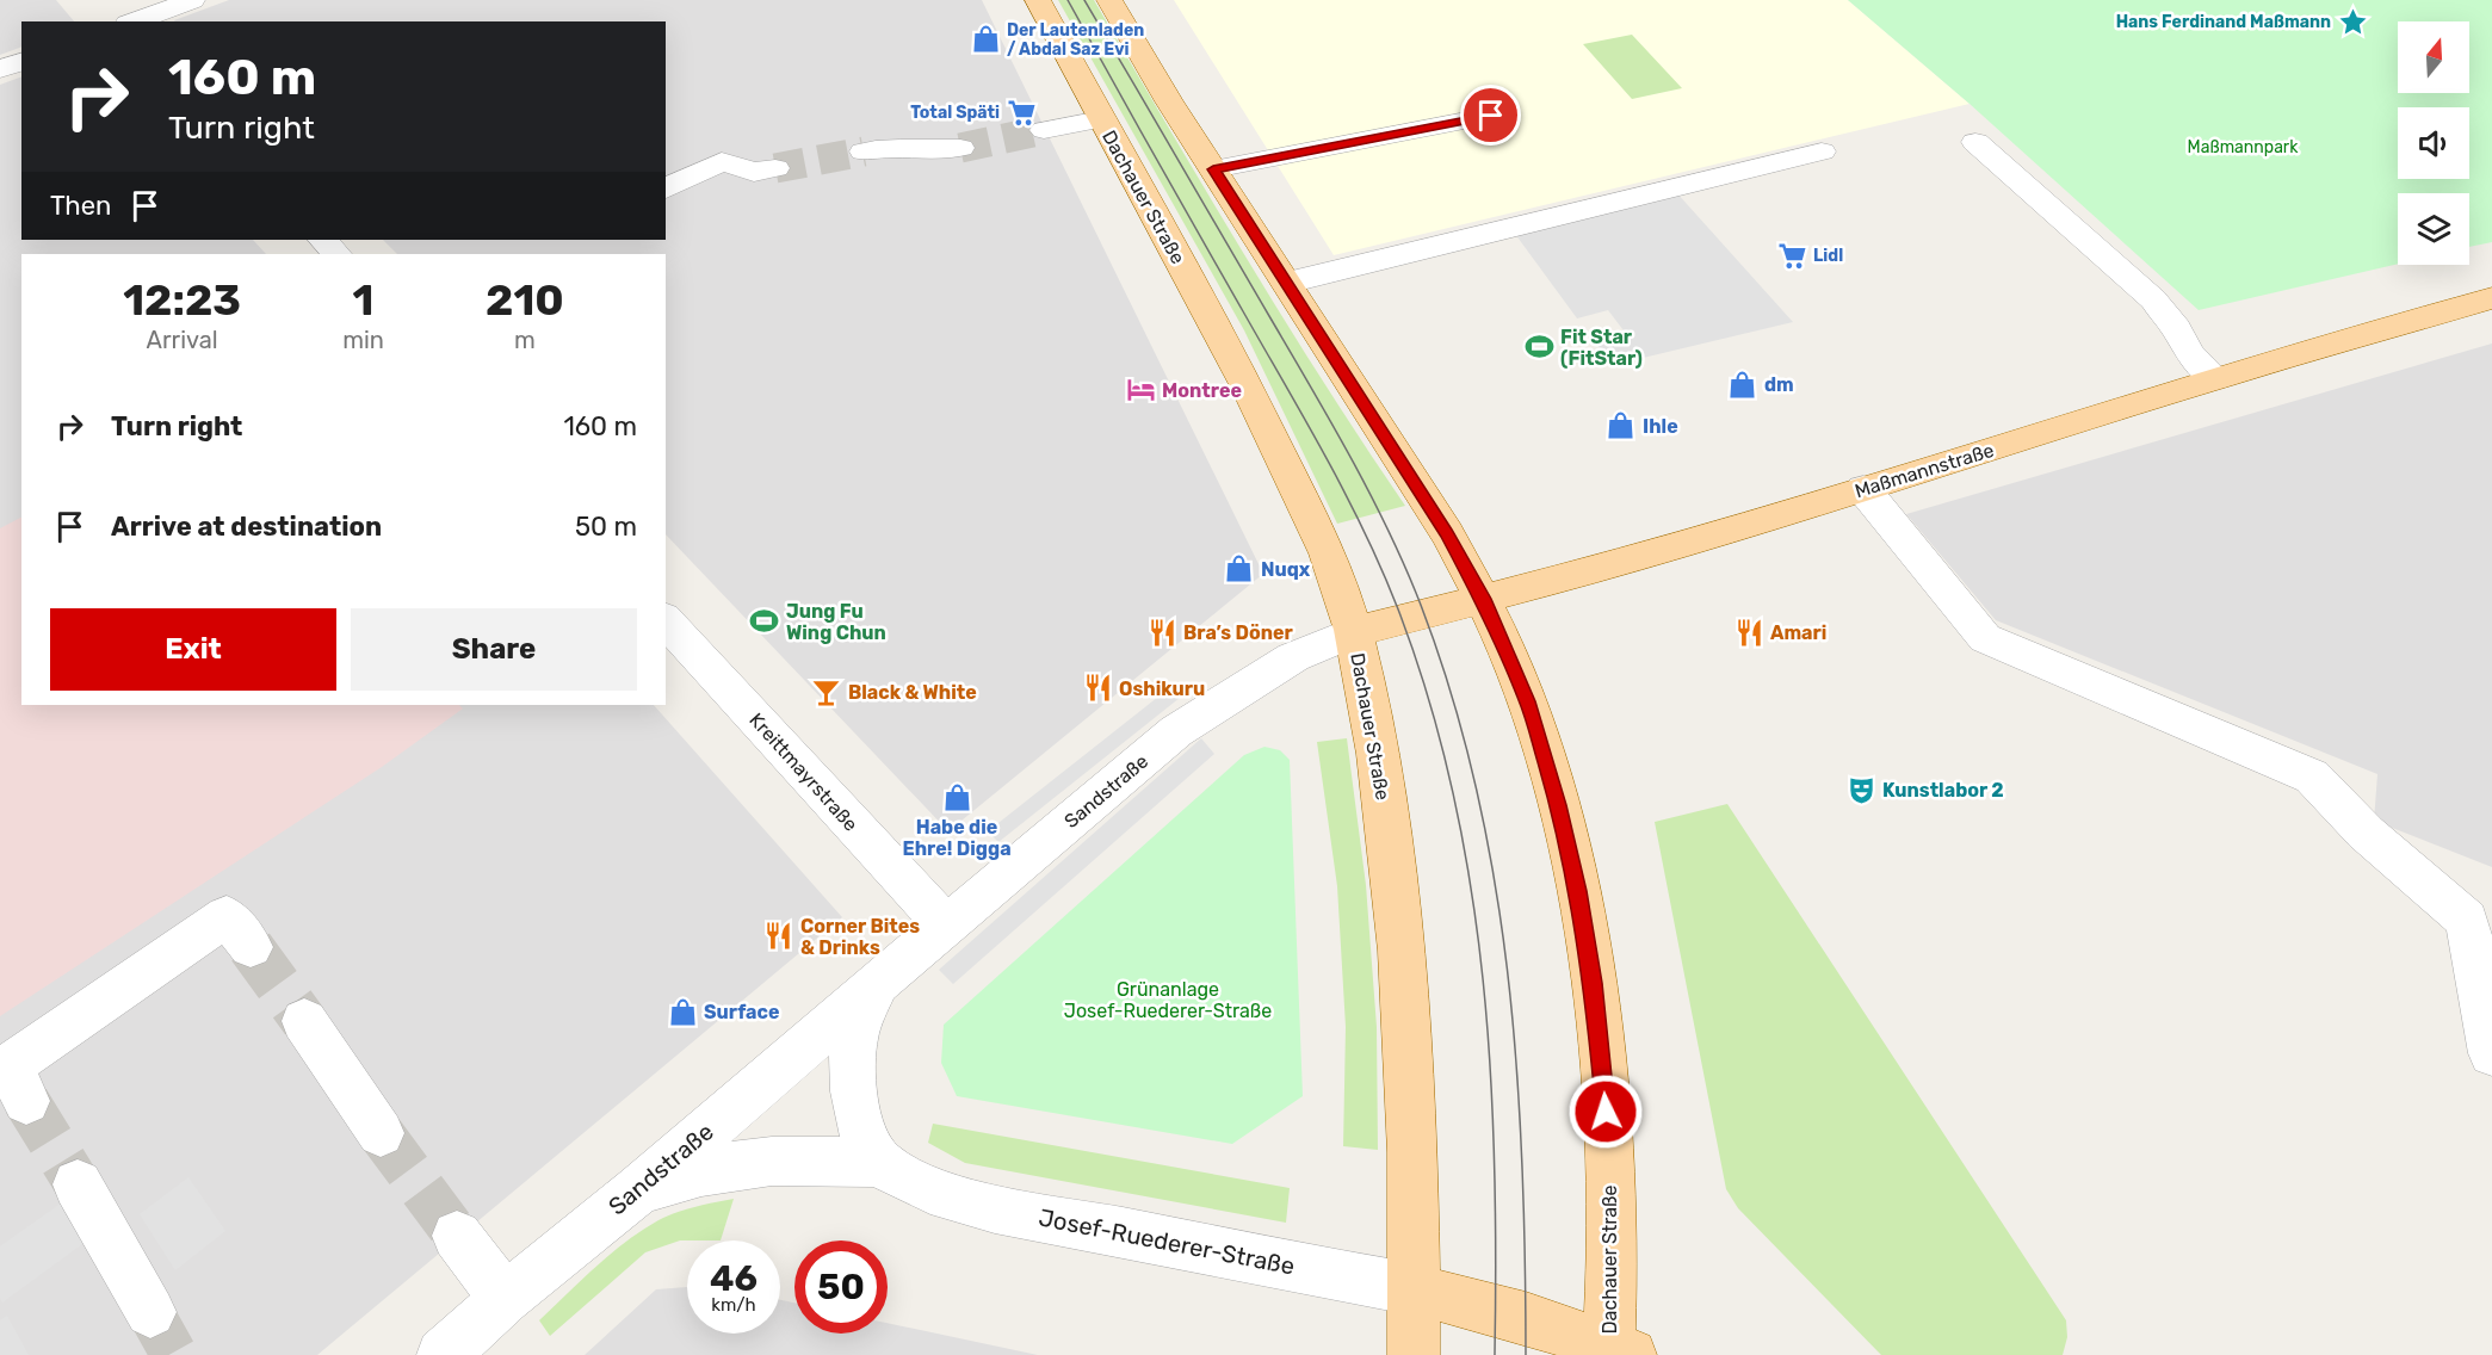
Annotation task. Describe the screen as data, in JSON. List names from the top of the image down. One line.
{"streets":{"main road":["Dachauer Straße","Maßmannstraße"],"street":["Kreittmayrstraße","Sandstraße","Josef-Ruederer-Straße"]},"crossings":[["Dachauer Straße","Maßmannstraße"],["Dachauer Straße","Sandstraße"],["Dachauer Straße","Josef-Ruederer-Straße"],["Maßmannstraße","Sandstraße"],["Kreittmayrstraße","Sandstraße"],["Sandstraße","Josef-Ruederer-Straße"]],"parks":["Maßmannpark","Grünanlage Josef-Ruederer-Straße"],"places":{"place":["Hans Ferdinand Maßmann"],"shop":["Der Lautenladen / Abdal Saz Evi","dm","Ihle","Nuqx","Habe die Ehre! Digga","Surface"],"supermarket":["Total Späti","Lidl"],"sports":["Fit Star (FitStar)","Jung Fu Wing Chun"],"hotel":["Montree"],"restaurant":["Bra’s Döner","Amari","Oshikuru","Corner Bites & Drinks"],"bar":["Black & White"],"theatre":["Kunstlabor 2"]},"north":"top","page":{"turn":["160 m","Turn right"],"then":"Then","eta":["12:23","Arrival","1","min","210","m"],"list":[{"name":"Turn right","value":"160 m"},{"name":"Arrive at destination","value":"50 m"}],"buttons":["Exit","Share"],"speed":"46 km/h","limit":"50"}}
